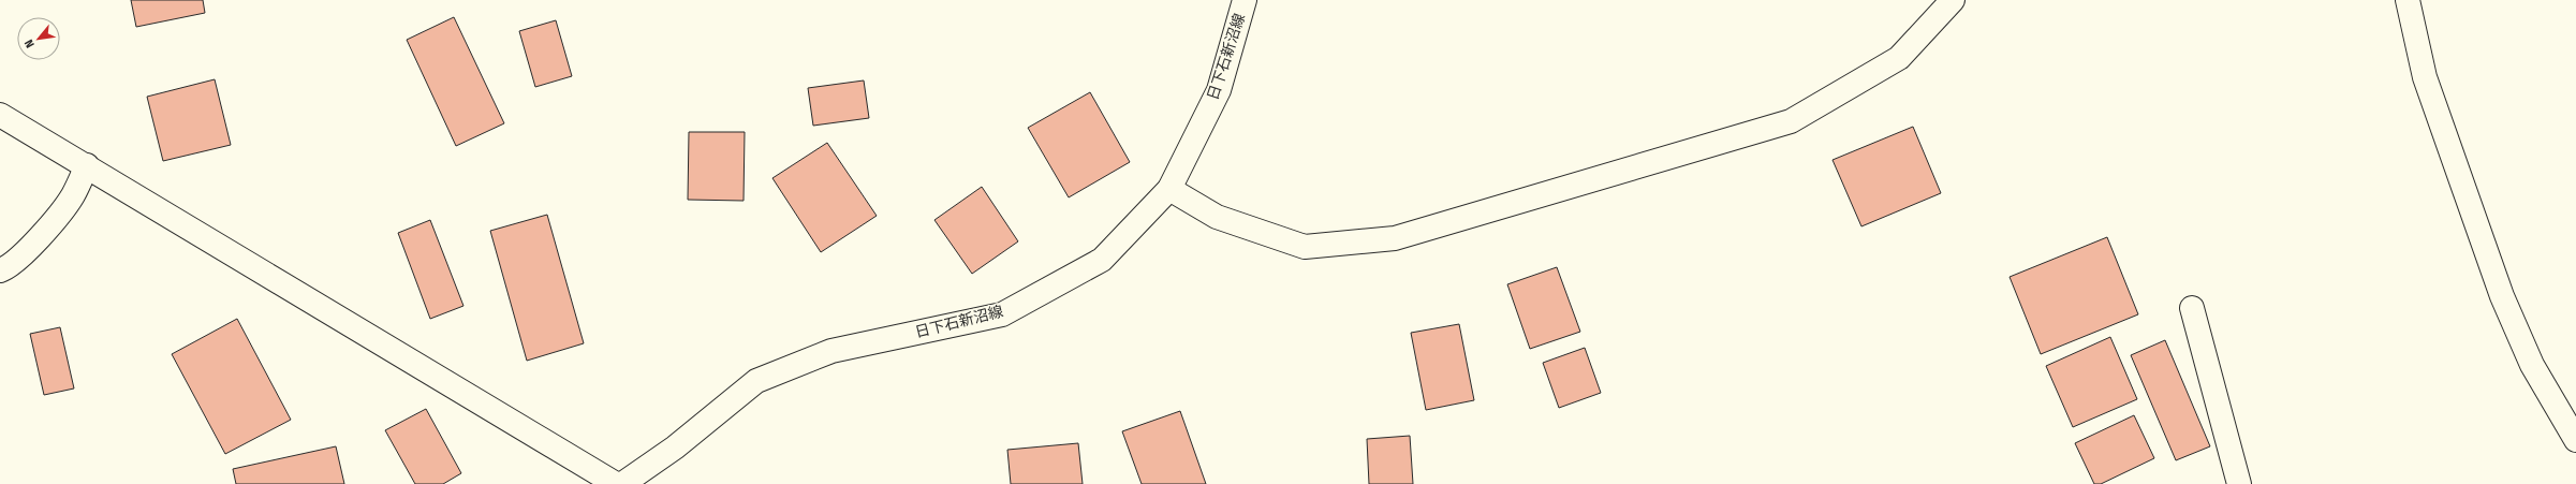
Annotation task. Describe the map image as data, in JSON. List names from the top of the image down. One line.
{"streets":{"street":["日下石新沼線"]},"north":"bottom left"}
